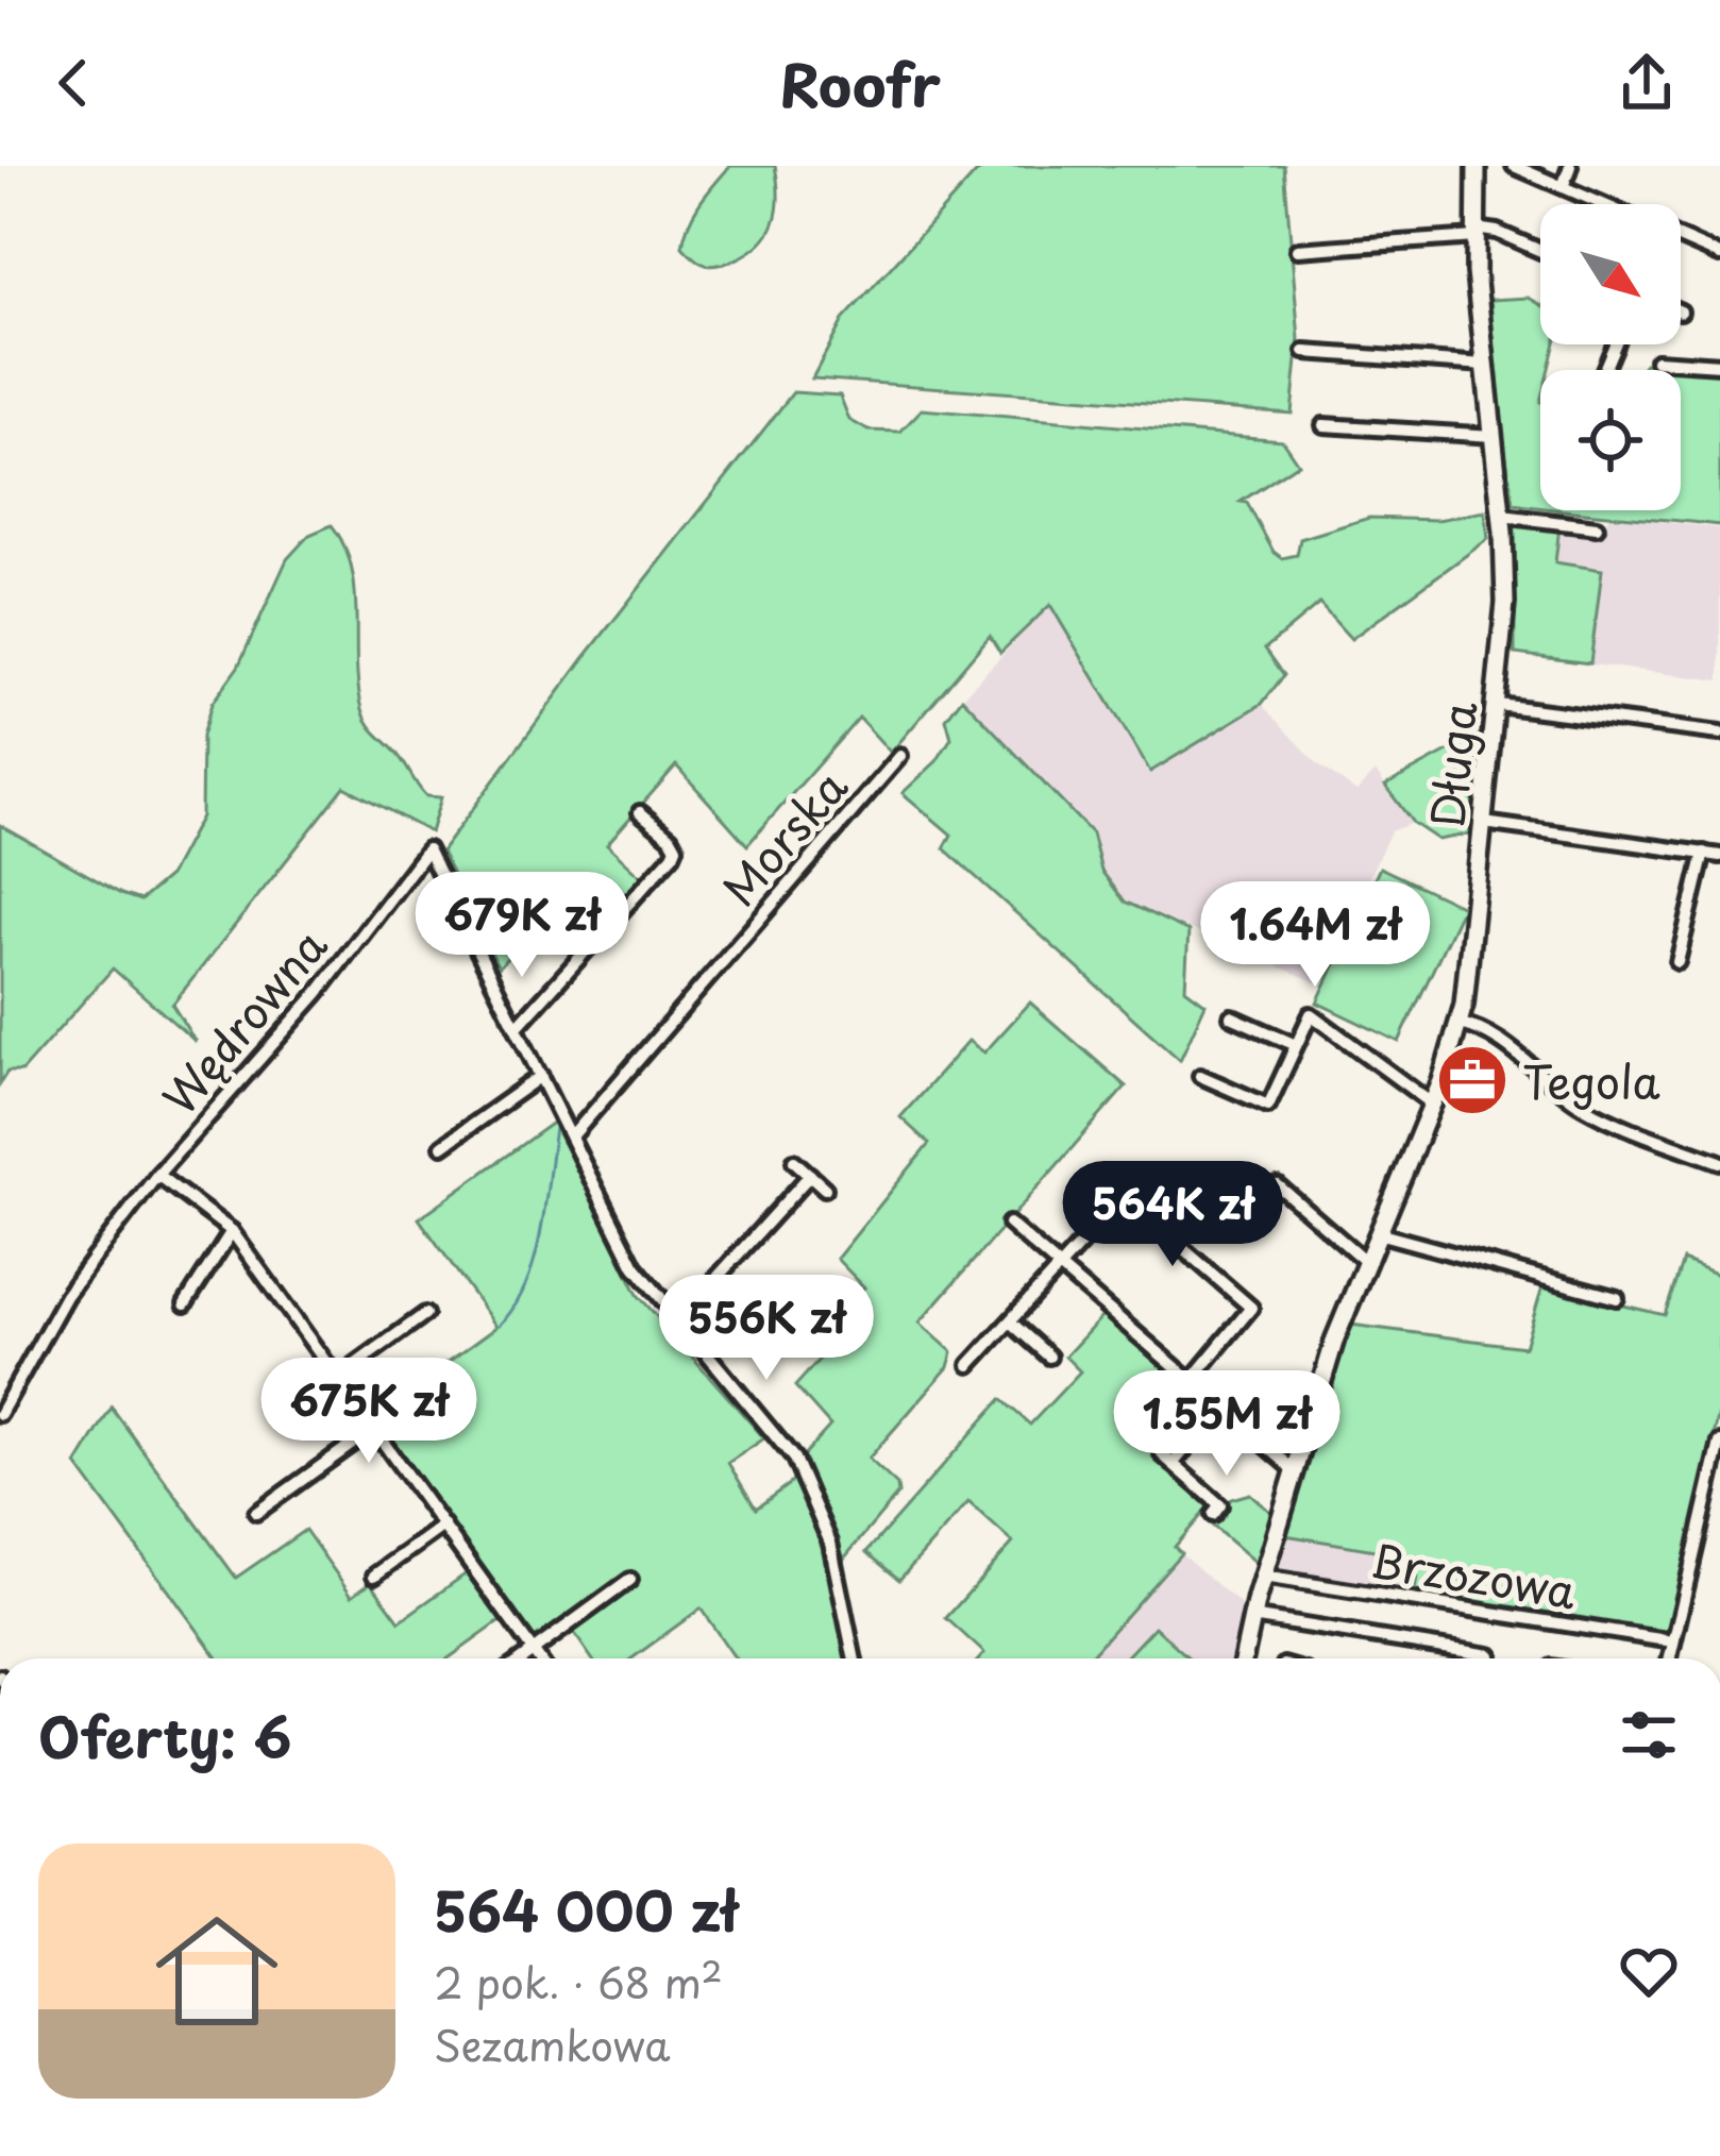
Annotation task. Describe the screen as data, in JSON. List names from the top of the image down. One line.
{"streets":{"street":["Długa","Morska","Wędrowna","Brzozowa"]},"crossings":[["Długa","Brzozowa"]],"places":{"office":["Tegola"]},"north":"bottom right","page":{"header":"Roofr","price":["679K zł","1.64M zł","564K zł","556K zł","675K zł","1.55M zł"],"heading":"Oferty: 6","list":[{"name":"564 000 zł","note":"2 pok. · 68 m² · Sezamkowa"}]}}
